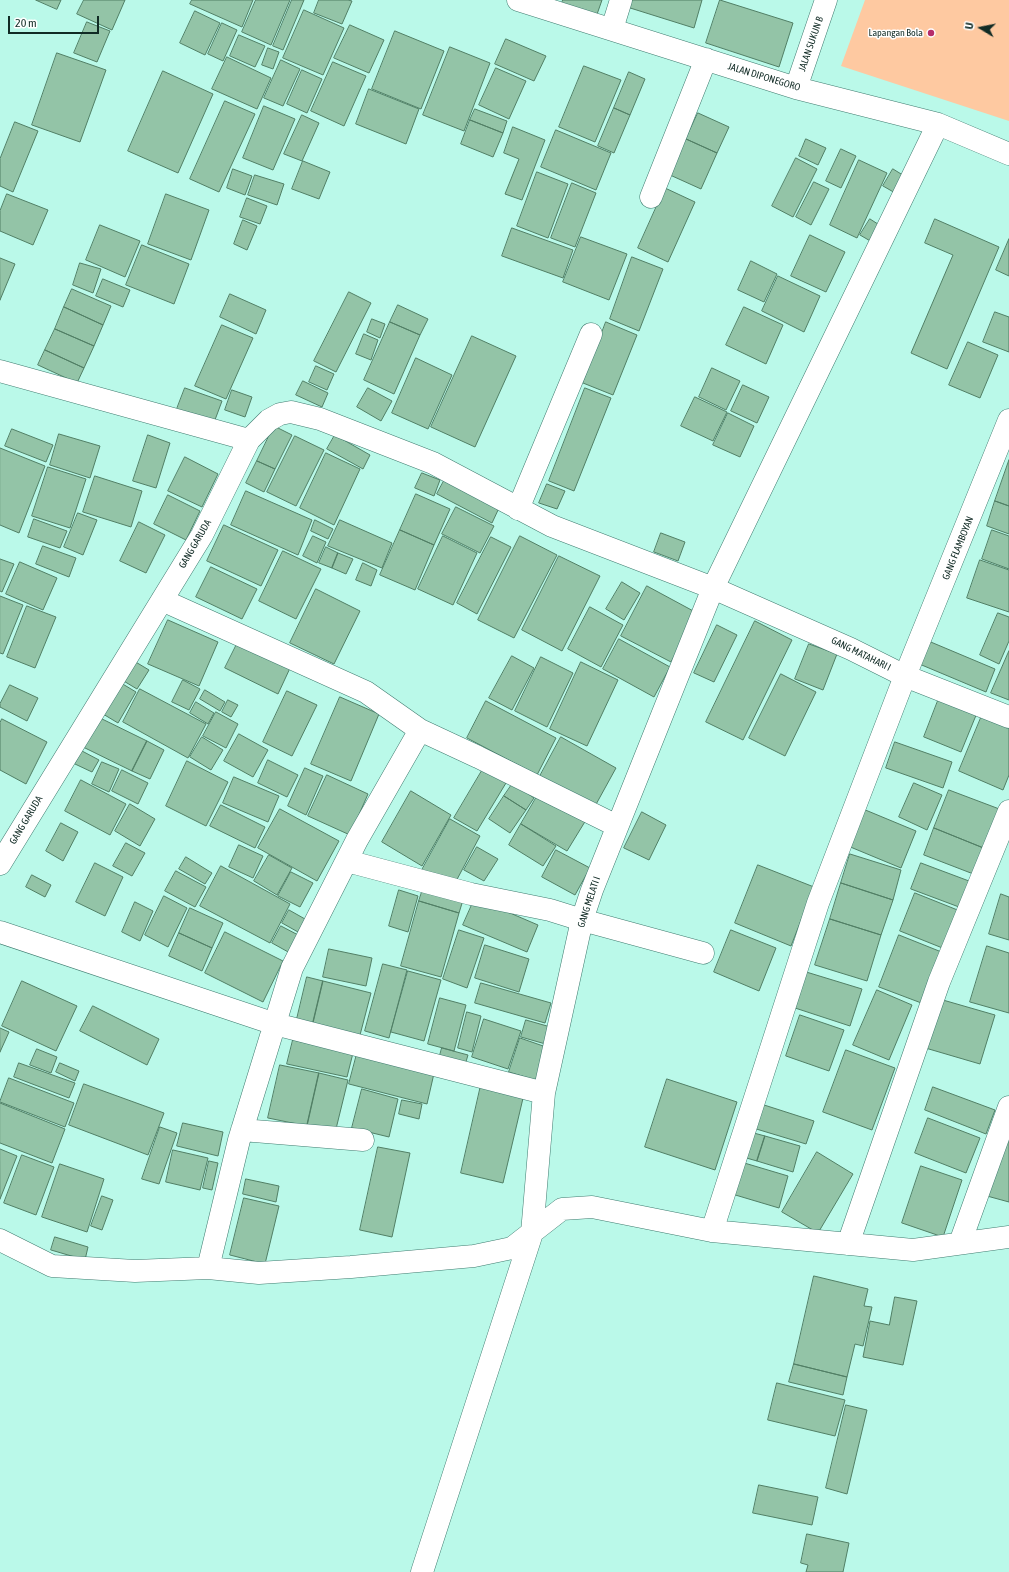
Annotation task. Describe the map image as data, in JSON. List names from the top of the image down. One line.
{"streets":{"street":["JALAN SUKUN B","JALAN DIPONEGORO","GANG GARUDA","GANG FLAMBOYAN","GANG MATAHARI I","GANG MELATI I"]},"crossings":[["JALAN SUKUN B","JALAN DIPONEGORO"],["JALAN DIPONEGORO","GANG MELATI I"],["GANG GARUDA","GANG MATAHARI I"],["GANG FLAMBOYAN","GANG MATAHARI I"],["GANG MATAHARI I","GANG MELATI I"]],"places":["Lapangan Bola"],"scale_bar":"20 m","north":"left"}
